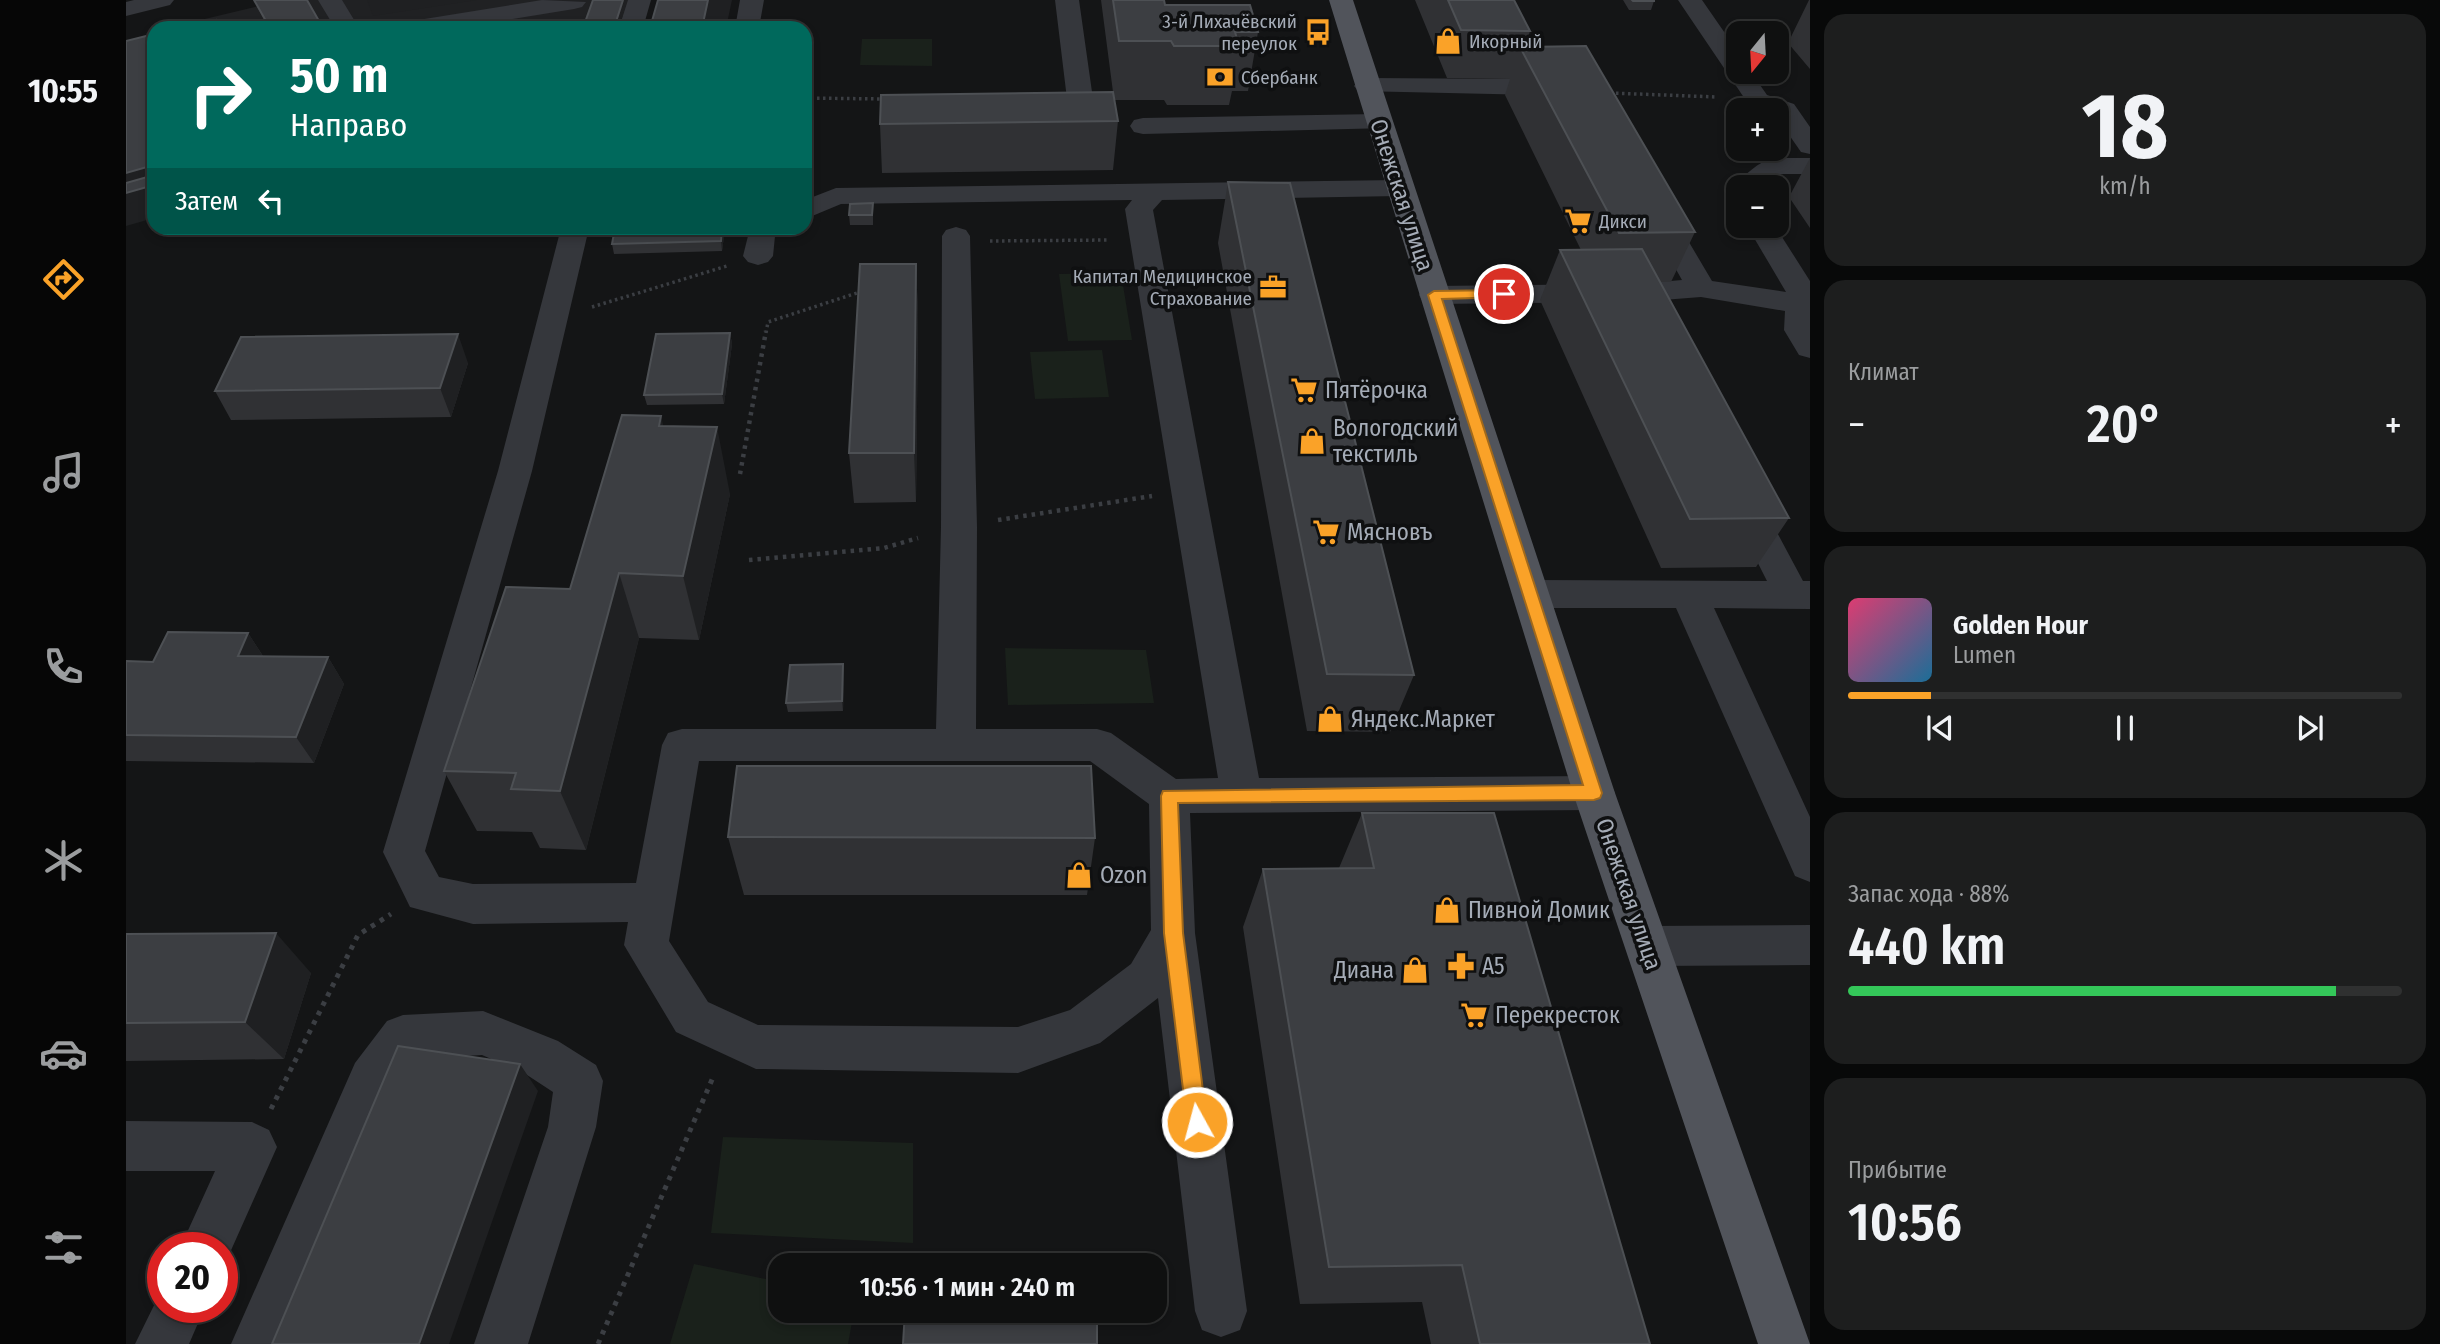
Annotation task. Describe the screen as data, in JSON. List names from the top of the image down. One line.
{"streets":{"main road":["Онежская улица"]},"places":{"bus stop":["3-й Лихачёвский переулок"],"shop":["Икорный","Вологодский текстиль","Яндекс.Маркет","Ozon","Пивной Домик","Диана"],"bank":["Сбербанк"],"supermarket":["Дикси","Пятёрочка","Мясновъ","Перекресток"],"office":["Капитал Медицинское Страхование"],"pharmacy":["А5"]},"north":"bottom","page":{"tabs":"10:55","tile":[["18","km/h"],"Климат",["Запас хода · 88%","440 km"],["Прибытие","10:56"]],"map_buttons":["+","−"],"turn":["50 m","Направо"],"then":"Затем","heat":["−","20°","+"],"song":["Golden Hour","Lumen"],"limit":"20","trip":"10:56 · 1 мин · 240 m"}}
